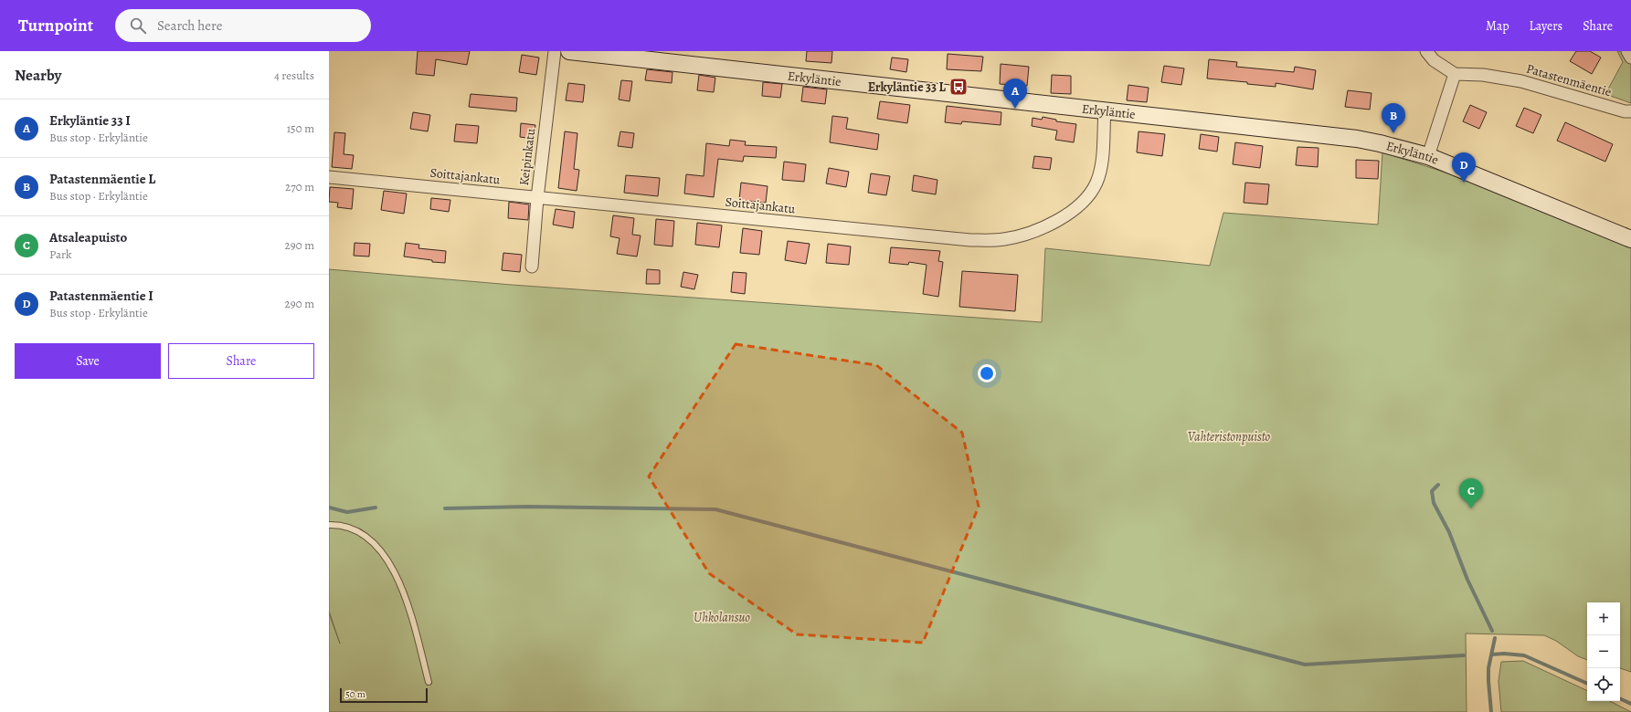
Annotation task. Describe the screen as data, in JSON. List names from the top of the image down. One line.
{"streets":{"street":["Erkyläntie","Patastenmäentie","Keipinkatu","Soittajankatu"]},"crossings":[["Erkyläntie","Soittajankatu"],["Keipinkatu","Soittajankatu"]],"parks":["Vahteristonpuisto","Uhkolansuo"],"places":{"bus stop":["Erkyläntie 33 L"]},"scale_bar":"50 m","page":{"header":"Turnpoint","search":"Search here","nav":["Map","Layers","Share"],"heading":["Nearby","4 results"],"pins":["A","B","D","C"],"list":[{"mark":"A","name":"Erkyläntie 33 I","note":"Bus stop · Erkyläntie","value":"150 m"},{"mark":"B","name":"Patastenmäentie L","note":"Bus stop · Erkyläntie","value":"270 m"},{"mark":"C","name":"Atsaleapuisto","note":"Park","value":"290 m"},{"mark":"D","name":"Patastenmäentie I","note":"Bus stop · Erkyläntie","value":"290 m"}],"buttons":["Save","Share"],"map_buttons":["+","−"],"scale":"50 m"}}
